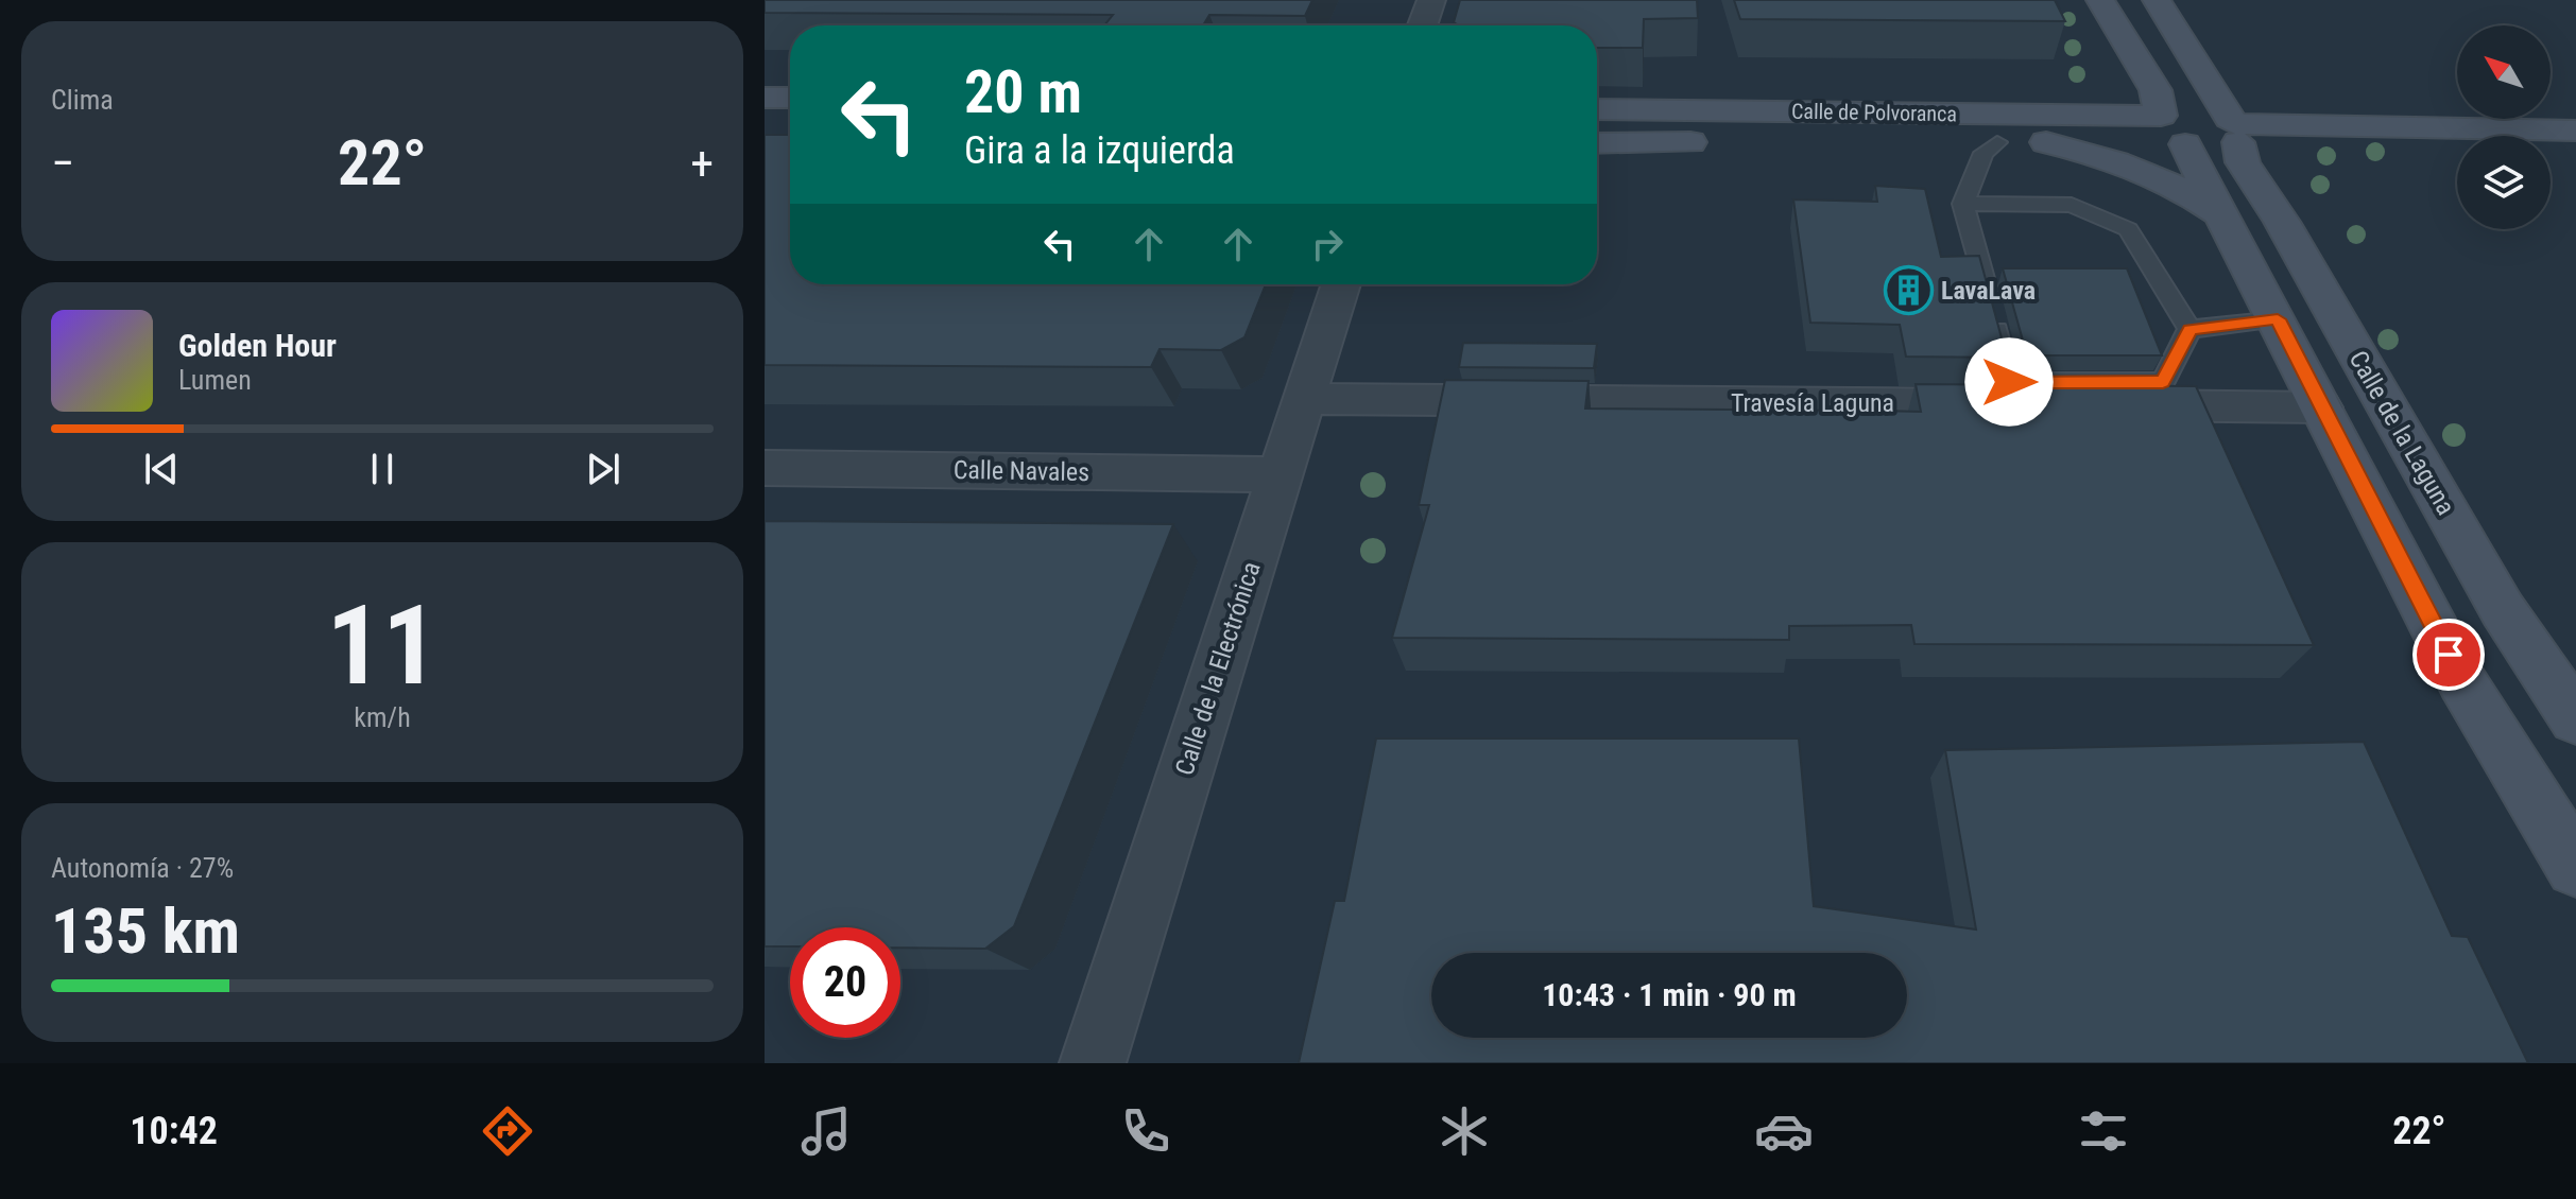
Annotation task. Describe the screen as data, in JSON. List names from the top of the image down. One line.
{"streets":{"street":["Calle de Polvoranca","Travesía Laguna","Calle de la Laguna","Calle Navales","Calle de la Electrónica"]},"crossings":[["Travesía Laguna","Calle de la Electrónica"],["Calle Navales","Calle de la Electrónica"]],"places":{"building":["LavaLava"]},"north":"top left","page":{"tile":["Clima",["11","km/h"],["Autonomía · 27%","135 km"]],"turn":["20 m","Gira a la izquierda"],"heat":["−","22°","+"],"song":["Golden Hour","Lumen"],"limit":"20","trip":"10:43 · 1 min · 90 m","tabs":["10:42","22°"]}}
